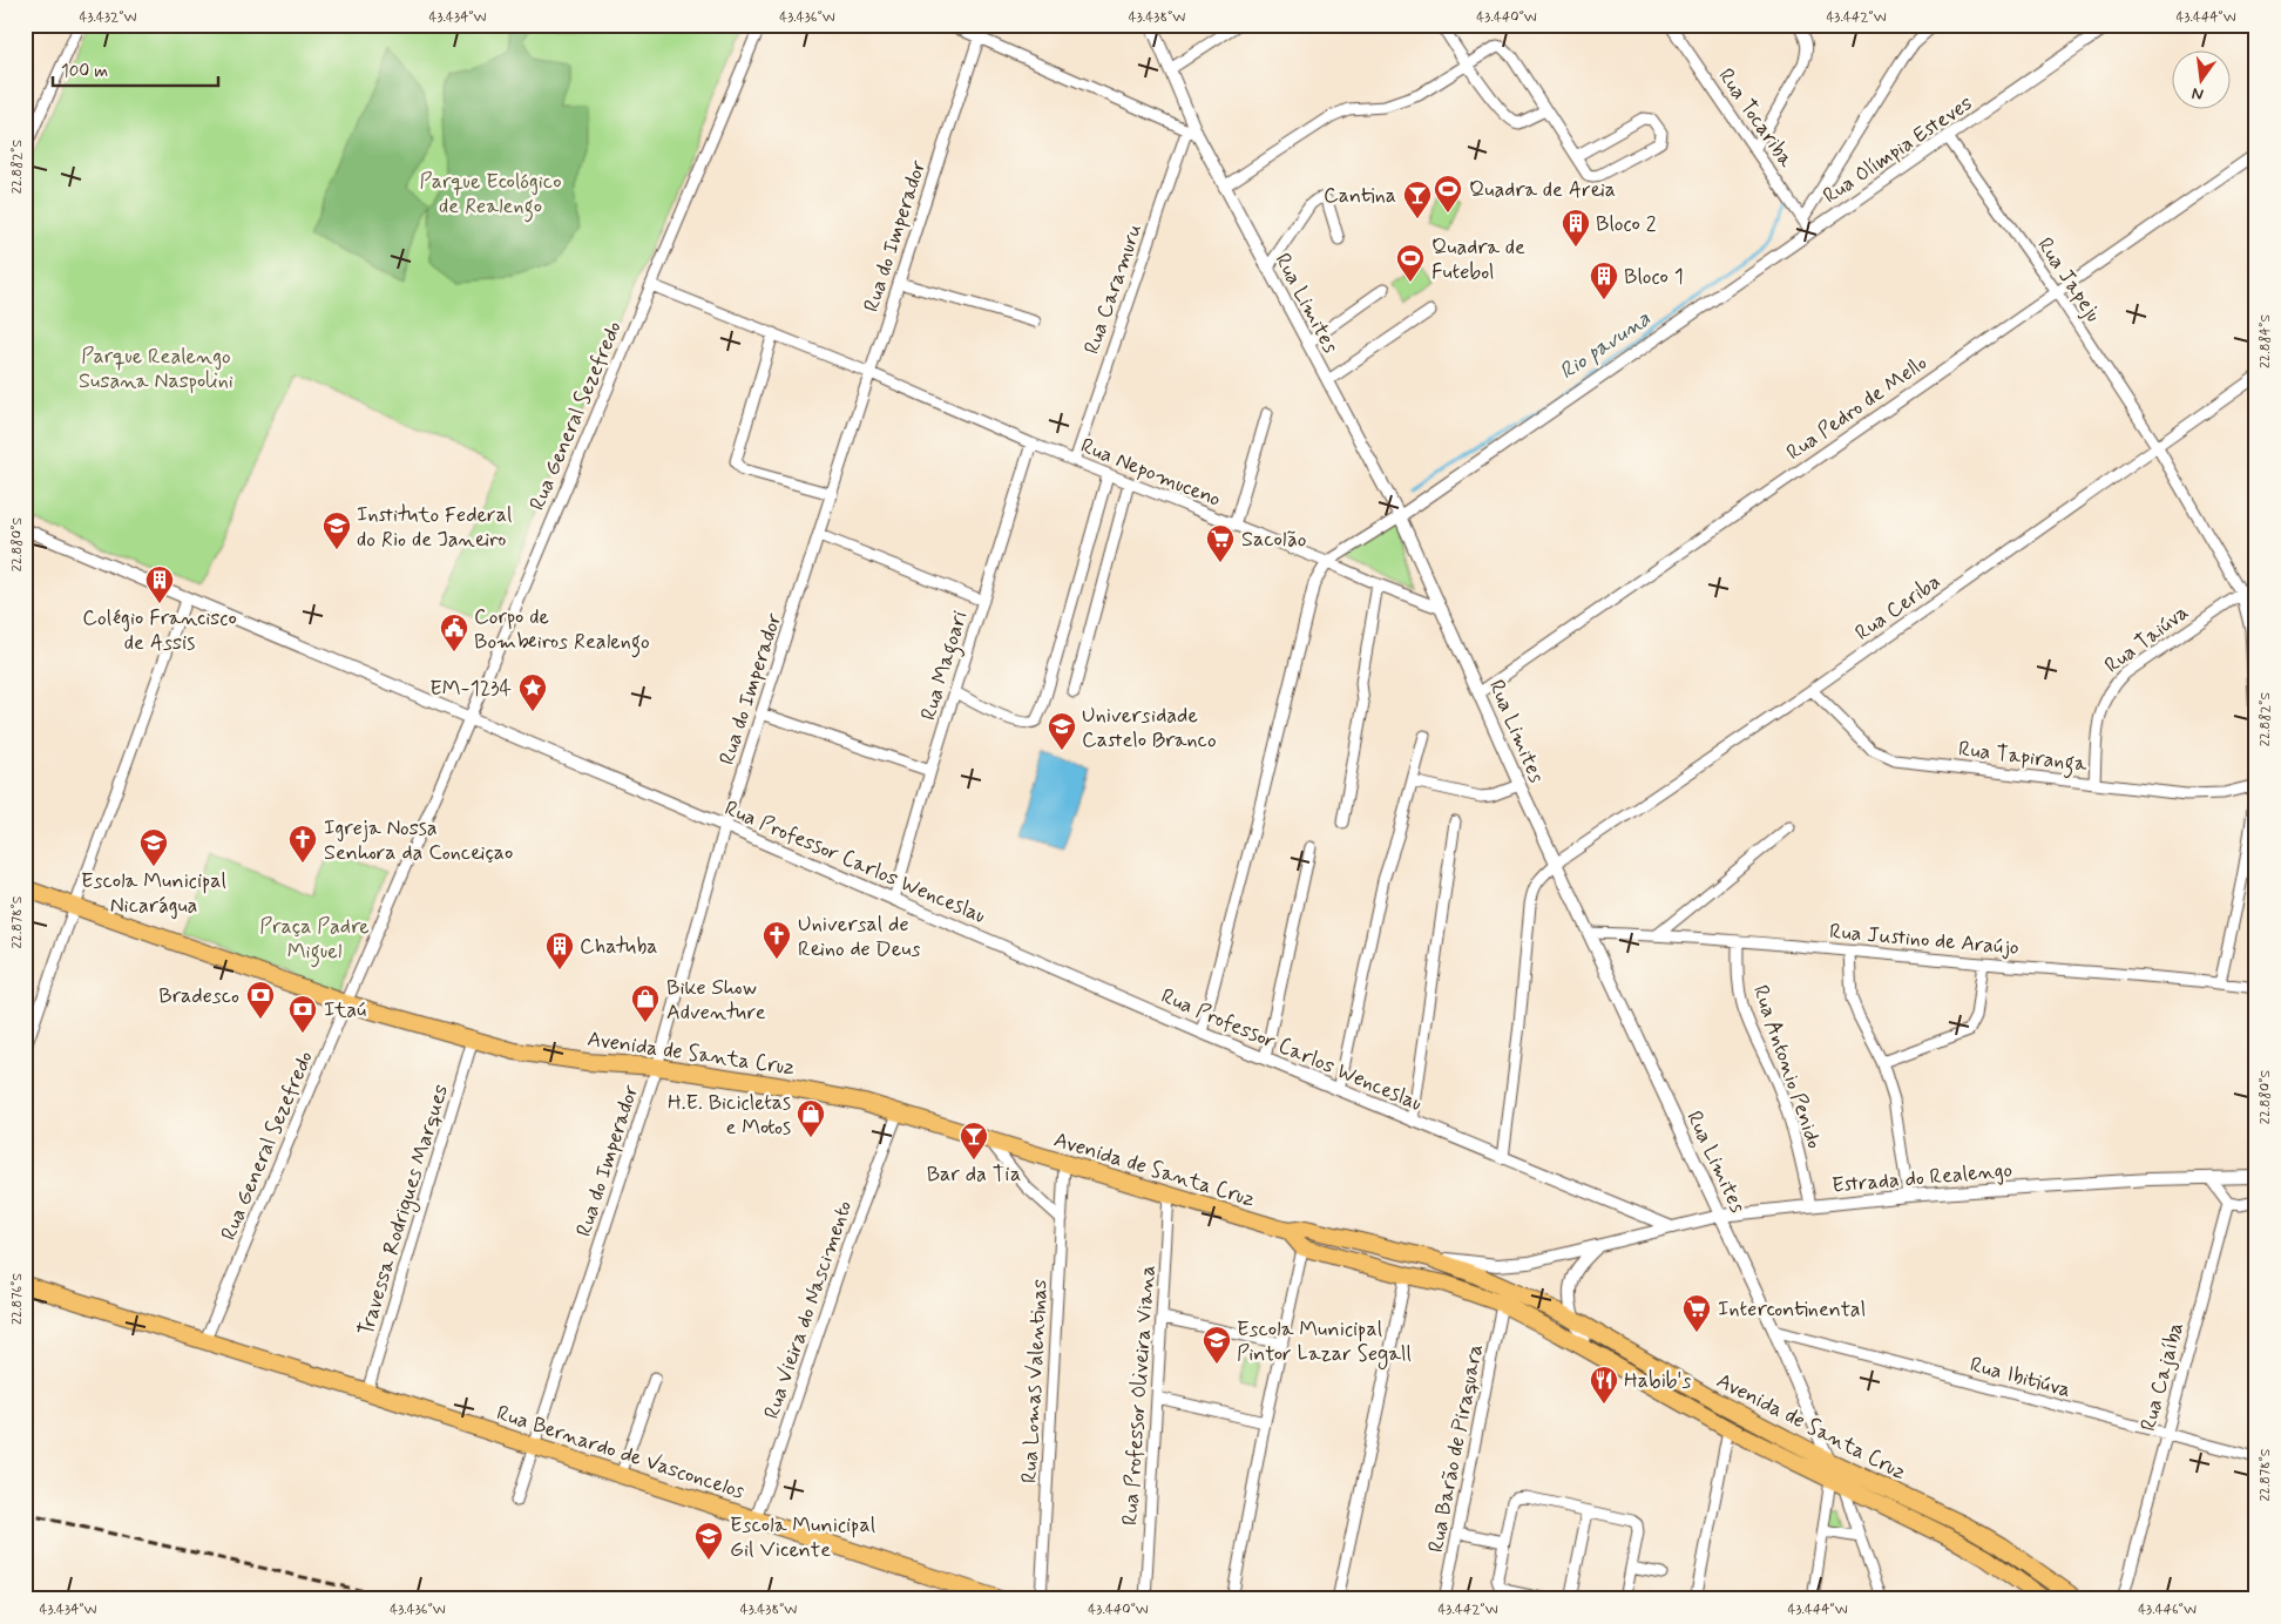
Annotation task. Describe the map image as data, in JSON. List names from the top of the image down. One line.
{"streets":{"main road":["Avenida de Santa Cruz","Rua Bernardo de Vasconcelos"],"street":["Rua Tocariba","Rua Olímpia Esteves","Rua do Imperador","Rua Japeju","Rua Caramuru","Rua Limites","Rua Pedro de Mello","Rua General Sezefredo","Rua Nepomuceno","Rua Ceriba","Rua Taiúva","Rua Magoari","Rua Tapiranga","Rua Professor Carlos Wenceslau","Rua Justino de Araújo","Rua Antonio Penido","Estrada do Realengo","Travessa Rodrigues Marques","Rua Vieira do Nascimento","Rua Ibitiúva","Rua Cajaíba","Rua Lomas Valentinas","Rua Professor Oliveira Viana","Rua Barão de Piraquara"]},"crossings":[["Rua Tocariba","Rua Olímpia Esteves"],["Rua Olímpia Esteves","Rua Japeju"],["Rua Olímpia Esteves","Rua Limites"],["Rua Olímpia Esteves","Rua Nepomuceno"],["Rua do Imperador","Rua Nepomuceno"],["Rua do Imperador","Rua Professor Carlos Wenceslau"],["Rua do Imperador","Avenida de Santa Cruz"],["Rua do Imperador","Rua Bernardo de Vasconcelos"],["Rua Japeju","Rua Pedro de Mello"],["Rua Japeju","Rua Ceriba"],["Rua Japeju","Rua Taiúva"],["Rua Caramuru","Rua Limites"],["Rua Caramuru","Rua Nepomuceno"],["Rua Limites","Rua Pedro de Mello"],["Rua Limites","Rua Nepomuceno"],["Rua Limites","Rua Ceriba"],["Rua Limites","Rua Justino de Araújo"],["Rua Limites","Avenida de Santa Cruz"],["Rua Limites","Estrada do Realengo"],["Rua Limites","Rua Ibitiúva"],["Rua General Sezefredo","Rua Nepomuceno"],["Rua General Sezefredo","Rua Professor Carlos Wenceslau"],["Rua General Sezefredo","Avenida de Santa Cruz"],["Rua General Sezefredo","Rua Bernardo de Vasconcelos"],["Rua Nepomuceno","Rua Magoari"],["Rua Ceriba","Rua Tapiranga"],["Rua Ceriba","Rua Professor Carlos Wenceslau"],["Rua Taiúva","Rua Tapiranga"],["Rua Magoari","Rua Professor Carlos Wenceslau"],["Rua Professor Carlos Wenceslau","Estrada do Realengo"],["Rua Justino de Araújo","Rua Antonio Penido"],["Avenida de Santa Cruz","Estrada do Realengo"],["Avenida de Santa Cruz","Travessa Rodrigues Marques"],["Avenida de Santa Cruz","Rua Vieira do Nascimento"],["Avenida de Santa Cruz","Rua Lomas Valentinas"],["Avenida de Santa Cruz","Rua Professor Oliveira Viana"],["Avenida de Santa Cruz","Rua Barão de Piraquara"],["Rua Antonio Penido","Estrada do Realengo"],["Travessa Rodrigues Marques","Rua Bernardo de Vasconcelos"],["Rua Vieira do Nascimento","Rua Bernardo de Vasconcelos"],["Rua Ibitiúva","Rua Cajaíba"]],"water":["Rio pavuna"],"parks":["Parque Ecológico de Realengo","Parque Realengo Susana Naspolini","Praça Padre Miguel"],"places":{"sports":["Quadra de Areia","Quadra de Futebol"],"bar":["Cantina","Bar da Tia"],"building":["Bloco 2","Bloco 1","Colégio Francisco de Assis","Chatuba"],"school or university":["Instituto Federal do Rio de Janeiro","Universidade Castelo Branco","Escola Municipal Nicarágua","Escola Municipal Pintor Lazar Segall","Escola Municipal Gil Vicente"],"supermarket":["Sacolão","Intercontinental"],"public building":["Corpo de Bombeiros Realengo"],"place":["EM-1234"],"church":["Igreja Nossa Senhora da Conceiçao","Universal de Reino de Deus"],"bank":["Bradesco","Itaú"],"shop":["Bike Show Adventure","H.E. Bicicletas e Motos"],"restaurant":["Habib's"]},"scale_bar":"100 m","north":"bottom","coordinates":["43.432°W","43.434°W","43.436°W","43.438°W","43.440°W","43.442°W","43.444°W","22.882°S","22.884°S","22.880°S","22.878°S","22.876°S","43.446°W"]}
